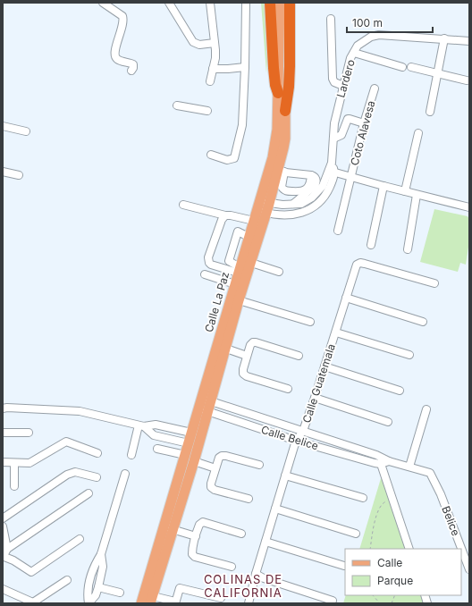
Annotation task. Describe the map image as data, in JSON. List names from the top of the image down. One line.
{"streets":{"main road":["Calle La Paz"],"street":["Lardero","Coto Alavesa","Calle Guatemala","Calle Belice","Belice"]},"crossings":[["Calle La Paz","Calle Belice"],["Calle Guatemala","Calle Belice"],["Calle Belice","Belice"]],"districts":["COLINAS DE CALIFORNIA"],"legend":["Calle","Parque"],"scale_bar":"100 m"}
